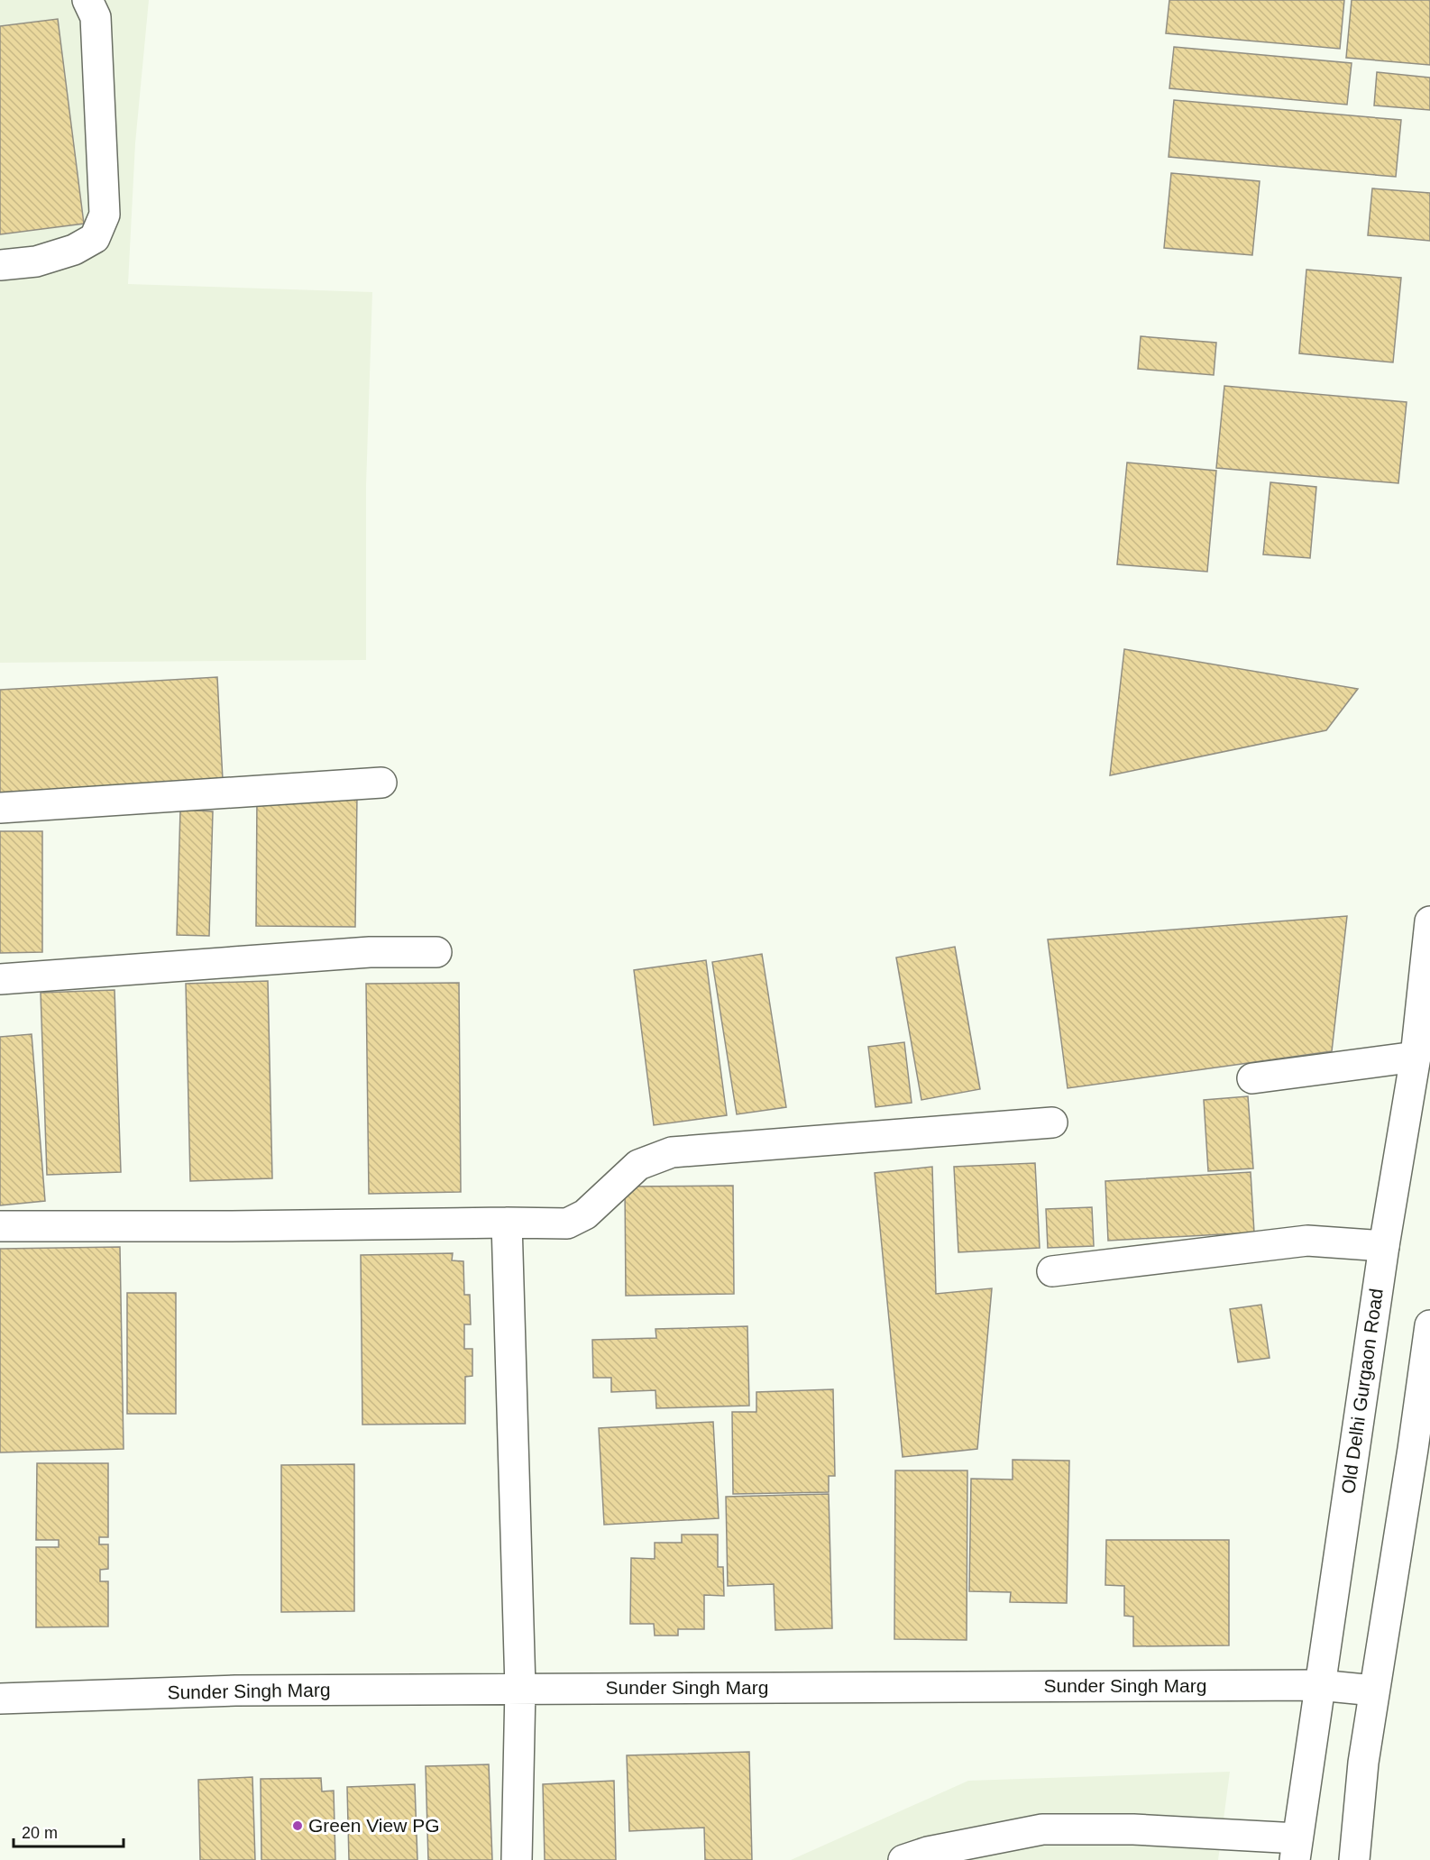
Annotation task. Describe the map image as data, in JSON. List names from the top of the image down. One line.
{"streets":{"street":["Old Delhi Gurgaon Road","Sunder Singh Marg"]},"crossings":[["Old Delhi Gurgaon Road","Sunder Singh Marg"]],"places":["Green View PG"],"scale_bar":"20 m"}
